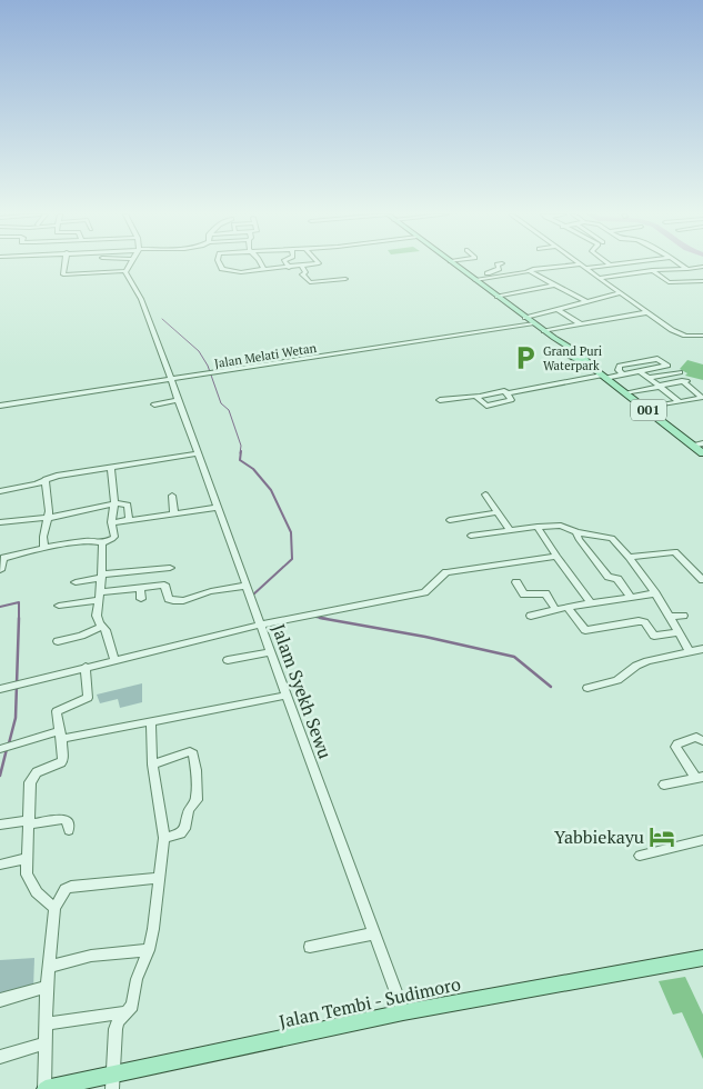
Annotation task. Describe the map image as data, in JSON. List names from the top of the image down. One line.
{"streets":{"main road":["001","Jalan Tembi - Sudimoro"],"street":["Jalan Melati Wetan","Jalam Syekh Sewu"]},"crossings":[["Jalan Melati Wetan","001"],["Jalan Melati Wetan","Jalam Syekh Sewu"],["Jalam Syekh Sewu","Jalan Tembi - Sudimoro"]],"places":{"parking":["Grand Puri Waterpark"],"hotel":["Yabbiekayu"]}}
